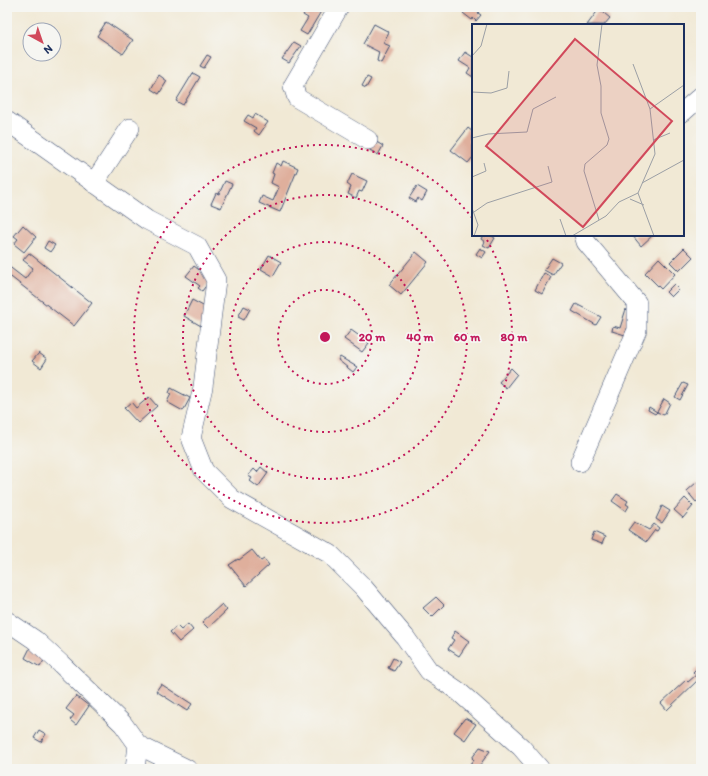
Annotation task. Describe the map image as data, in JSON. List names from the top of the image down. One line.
{"north":"bottom right","rings":["20 m","40 m","60 m","80 m"]}
